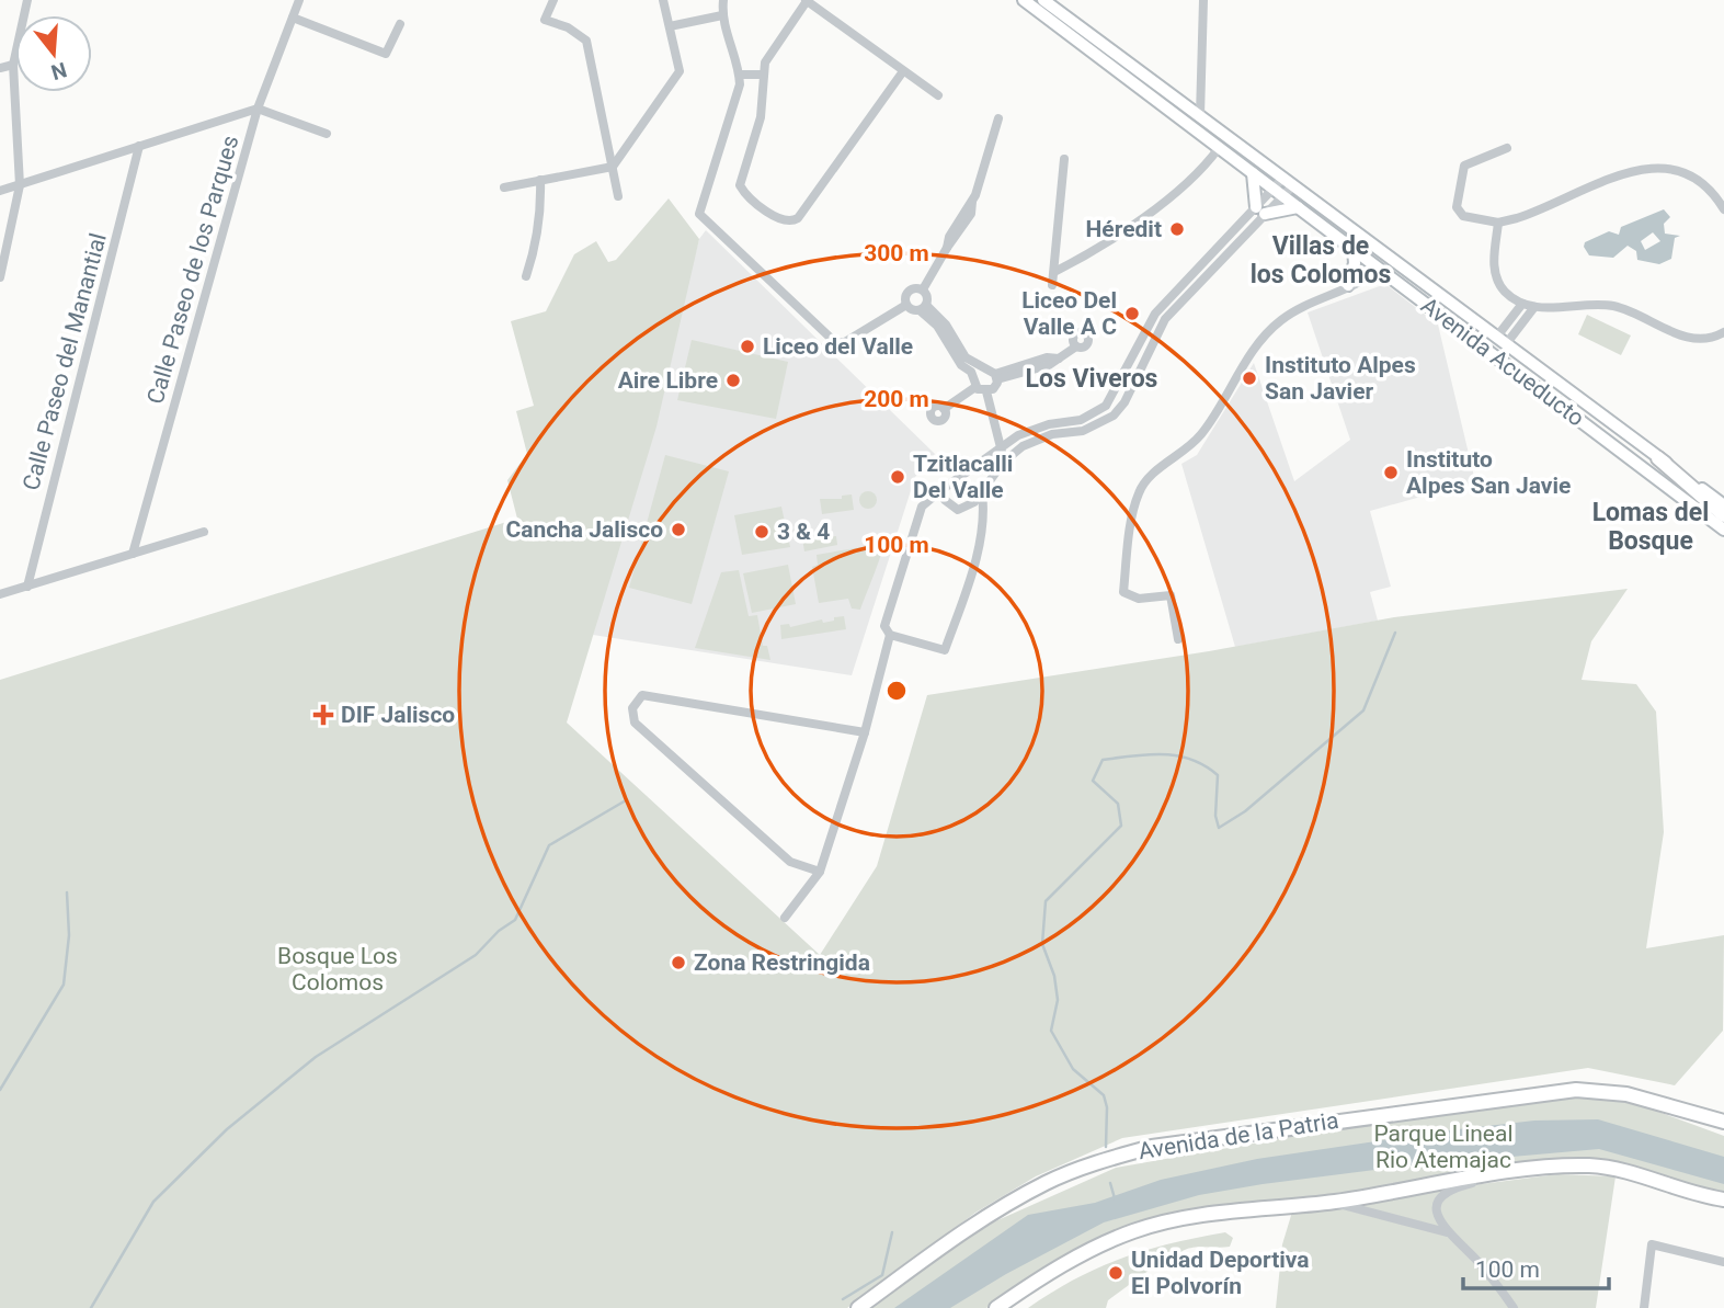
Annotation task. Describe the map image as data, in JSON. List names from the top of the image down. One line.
{"streets":{"main road":["Avenida Acueducto","Avenida de la Patria"],"street":["Calle Paseo de los Parques","Calle Paseo del Manantial"]},"districts":["Villas de los Colomos","Los Viveros","Lomas del Bosque"],"parks":["Bosque Los Colomos","Parque Lineal Rio Atemajac"],"places":{"other":["Héredit","Liceo Del Valle A C","Liceo del Valle","Instituto Alpes San Javier","Aire Libre","Instituto Alpes San Javie","Tzitlacalli Del Valle","Cancha Jalisco","3 & 4","Zona Restringida","Unidad Deportiva El Polvorín"],"health":["DIF Jalisco"]},"scale_bar":"100 m","north":"bottom","rings":["300 m","200 m","100 m"]}
